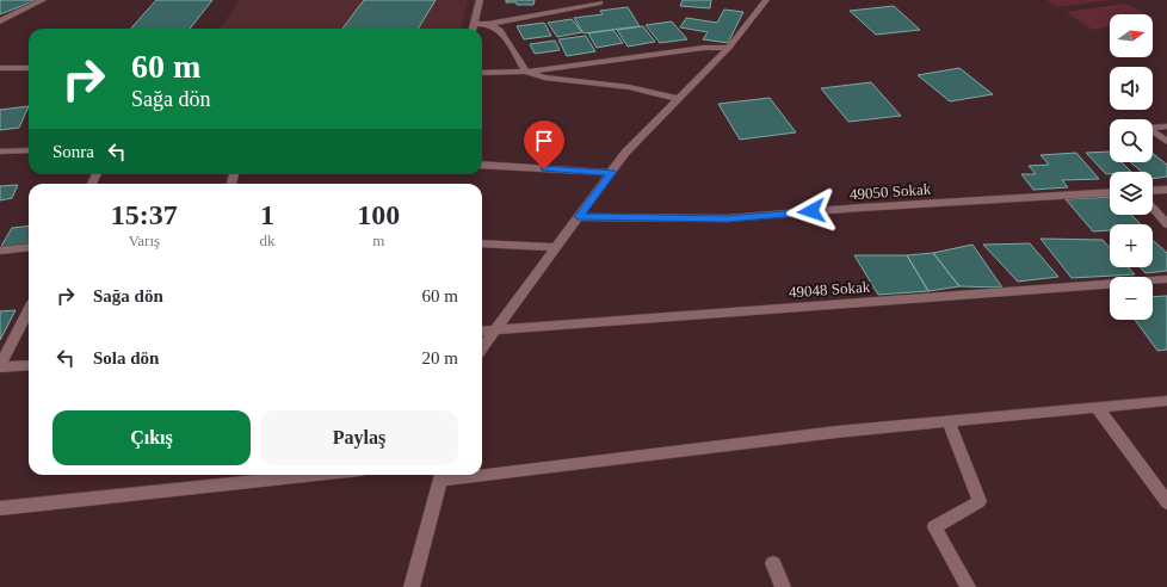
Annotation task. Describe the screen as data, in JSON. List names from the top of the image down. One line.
{"streets":{"street":["49050 Sokak","49048 Sokak"]},"north":"right","page":{"map_buttons":["+","−"],"turn":["60 m","Sağa dön"],"then":"Sonra","eta":["15:37","Varış","1","dk","100","m"],"list":[{"name":"Sağa dön","value":"60 m"},{"name":"Sola dön","value":"20 m"}],"buttons":["Çıkış","Paylaş"]}}
